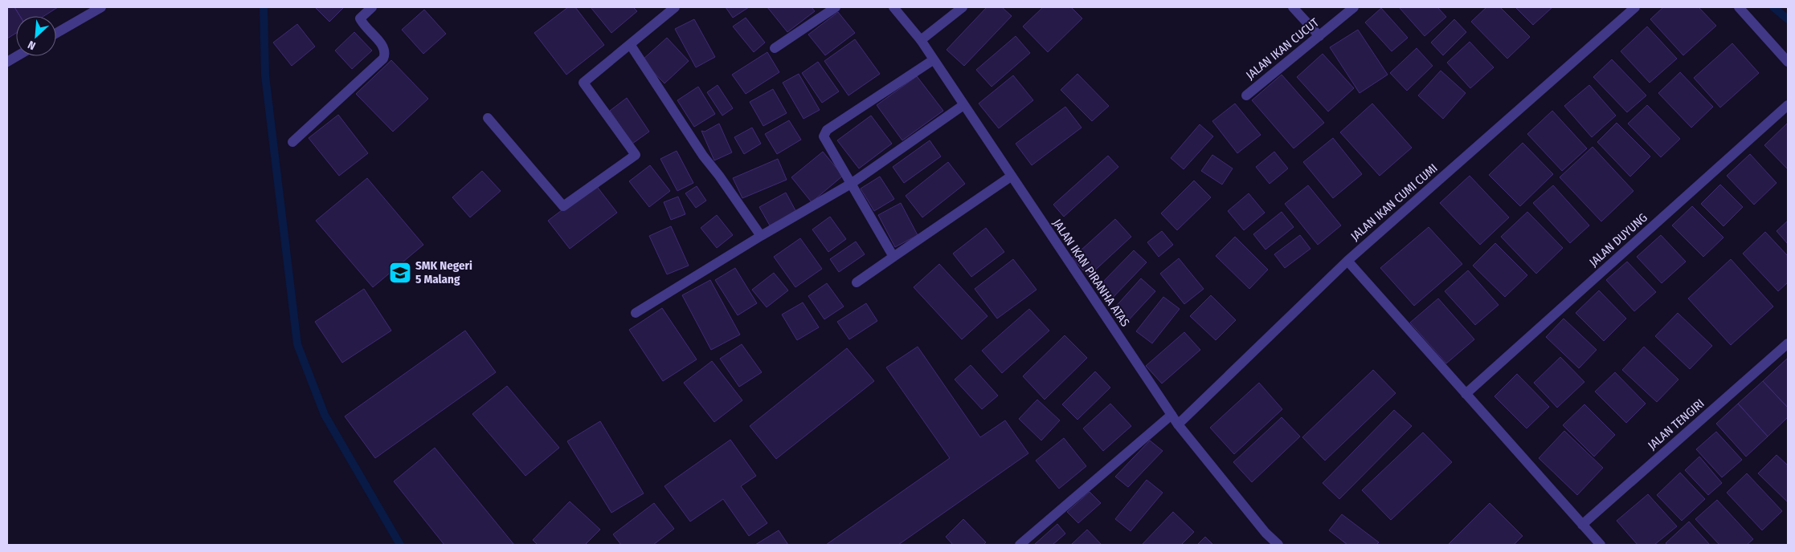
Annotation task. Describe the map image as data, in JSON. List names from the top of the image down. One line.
{"streets":{"street":["JALAN IKAN CUCUT","JALAN IKAN CUMI CUMI","JALAN DUYUNG","JALAN IKAN PIRANHA ATAS","JALAN TENGIRI"]},"crossings":[["JALAN IKAN CUMI CUMI","JALAN IKAN PIRANHA ATAS"]],"places":{"school or university":["SMK Negeri 5 Malang"]},"north":"bottom left"}
